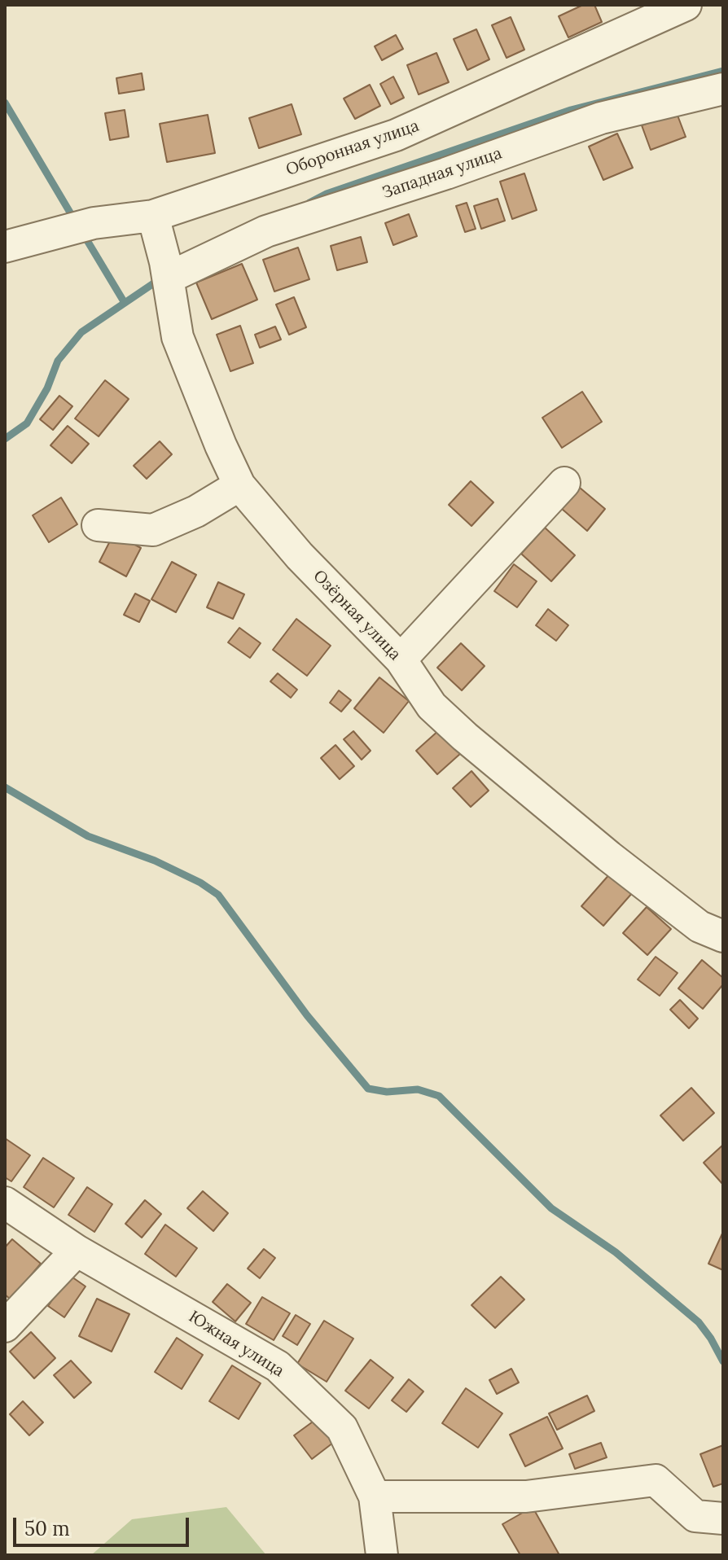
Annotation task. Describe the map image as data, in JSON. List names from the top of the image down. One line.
{"streets":{"street":["Оборонная улица","Западная улица","Озёрная улица","Южная улица"]},"crossings":[["Оборонная улица","Озёрная улица"],["Западная улица","Озёрная улица"]],"scale_bar":"50 m"}
